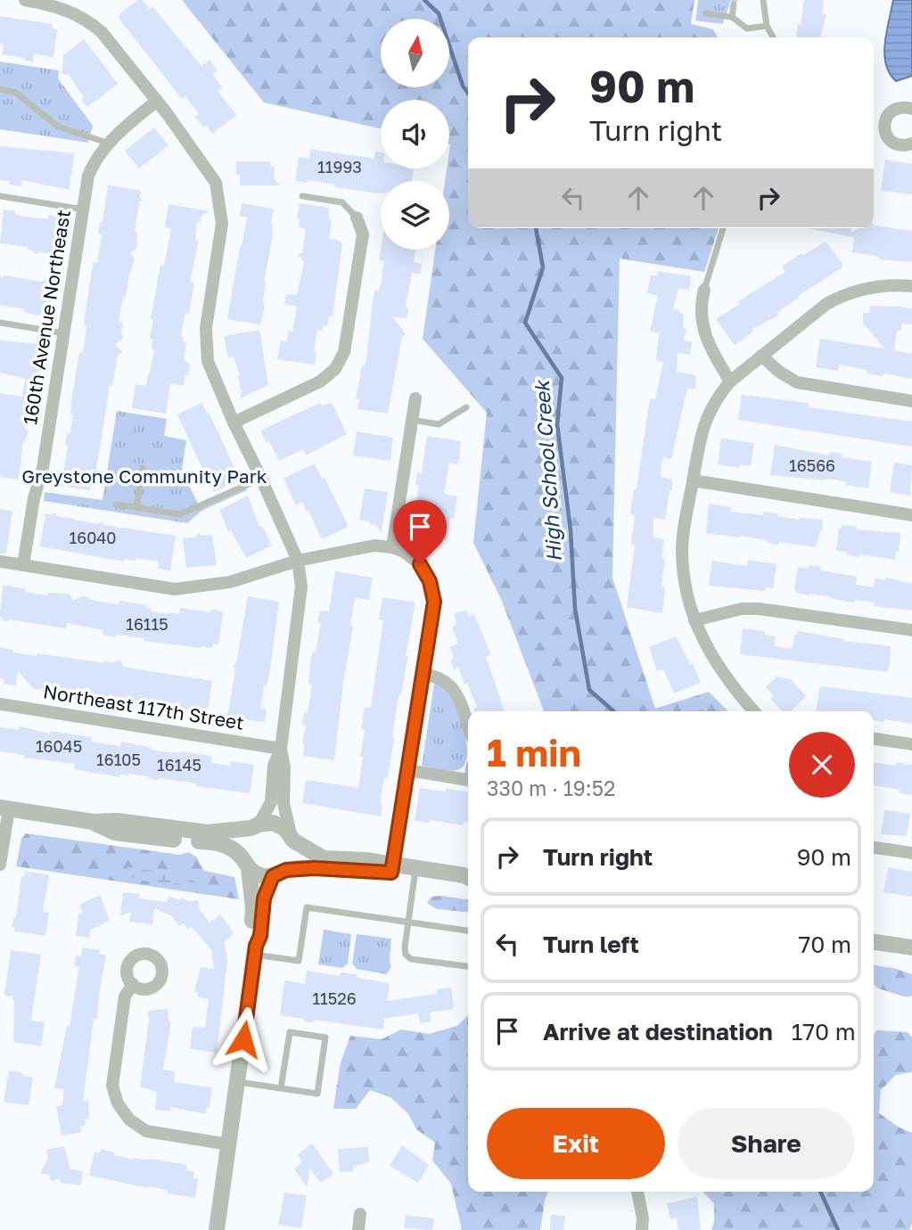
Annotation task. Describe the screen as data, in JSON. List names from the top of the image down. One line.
{"streets":{"street":["160th Avenue Northeast","Northeast 117th Street"]},"water":["High School Creek"],"parks":["Greystone Community Park"],"house_numbers":["11993","16566","16040","16115","16045","16105","16145","11526"],"north":"top","page":{"turn":["90 m","Turn right"],"heading":["1 min","330 m · 19:52"],"list":[{"name":"Turn right","value":"90 m"},{"name":"Turn left","value":"70 m"},{"name":"Arrive at destination","value":"170 m"}],"buttons":["Exit","Share"]}}
